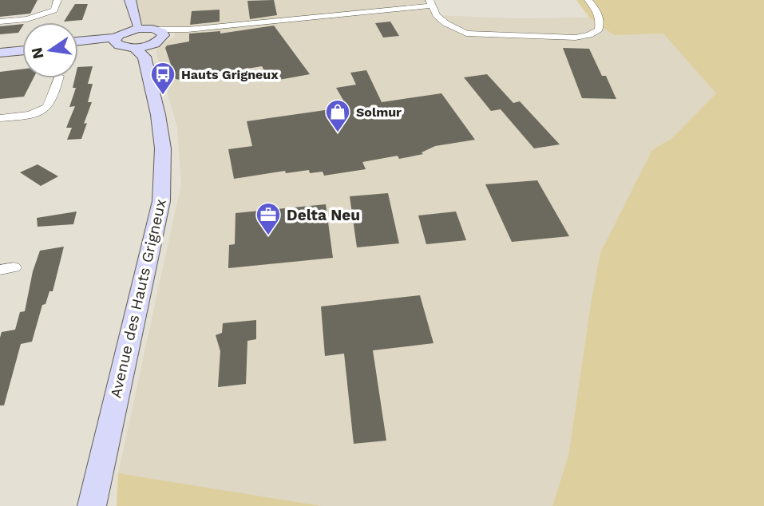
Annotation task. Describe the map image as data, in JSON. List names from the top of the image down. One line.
{"streets":{"street":["Avenue des Hauts Grigneux"]},"places":{"bus stop":["Hauts Grigneux"],"shop":["Solmur"],"office":["Delta Neu"]},"north":"left"}
